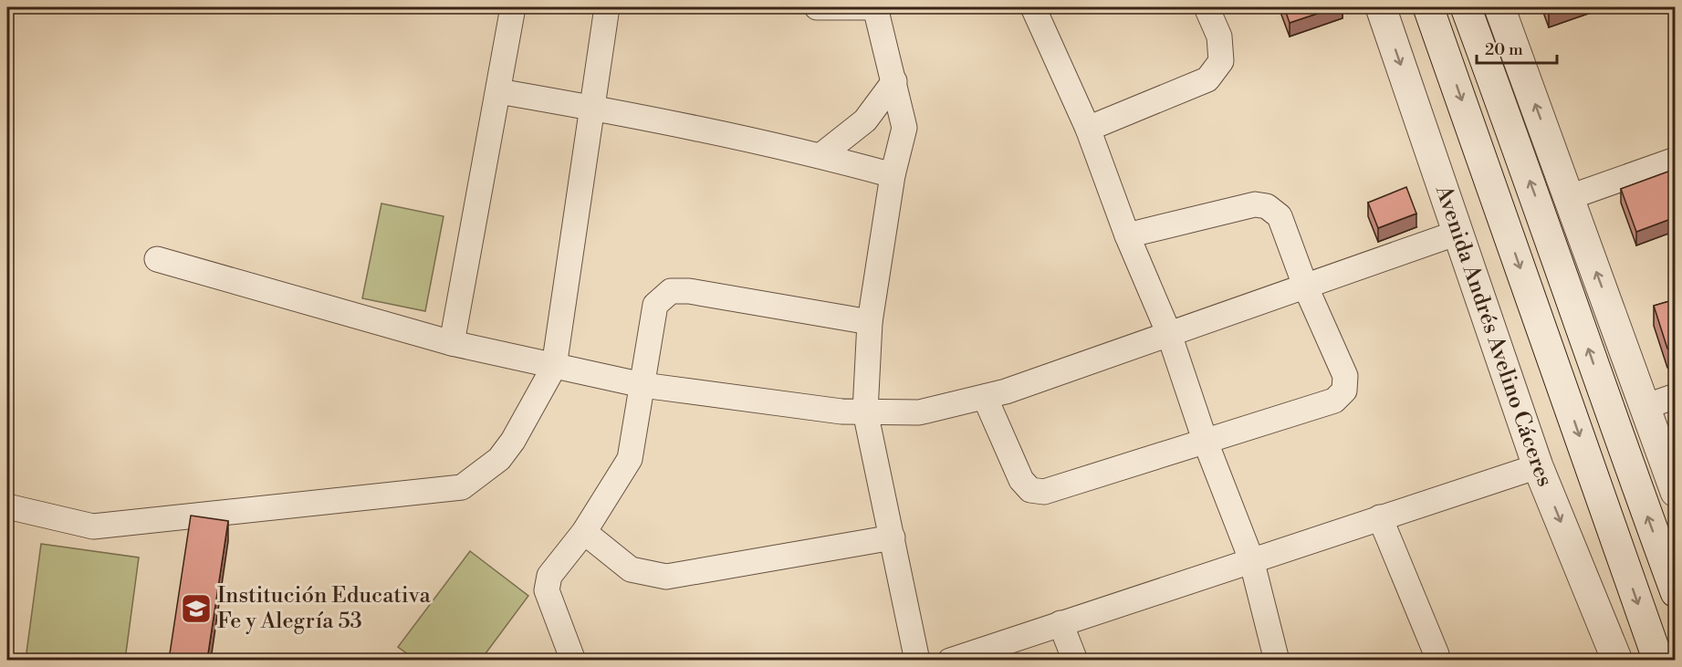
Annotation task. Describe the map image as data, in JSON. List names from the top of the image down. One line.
{"streets":{"main road":["Avenida Andrés Avelino Cáceres"]},"places":{"school or university":["Institución Educativa Fe y Alegría 53"]},"scale_bar":"20 m"}
